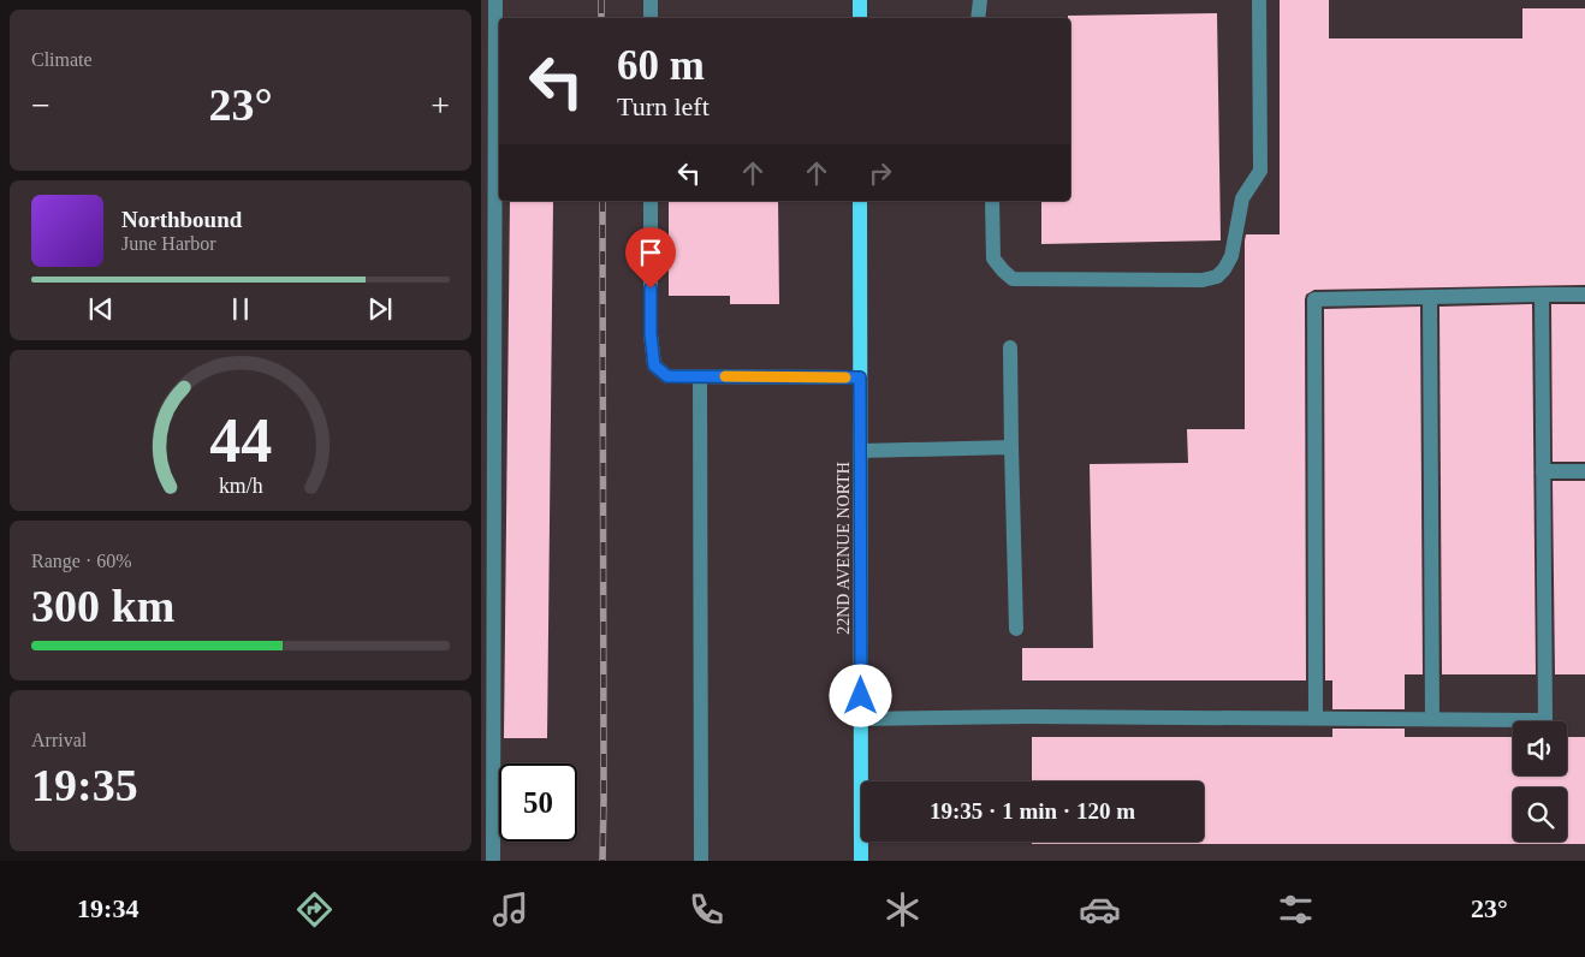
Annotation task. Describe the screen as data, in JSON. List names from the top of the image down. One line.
{"streets":{"main road":["22ND AVENUE NORTH"]},"page":{"tile":["Climate",["Range · 60%","300 km"],["Arrival","19:35"]],"turn":["60 m","Turn left"],"heat":["−","23°","+"],"song":["Northbound","June Harbor"],"limit":"50","trip":"19:35 · 1 min · 120 m","tabs":["19:34","23°"],"gauge":["44","km/h"]}}
